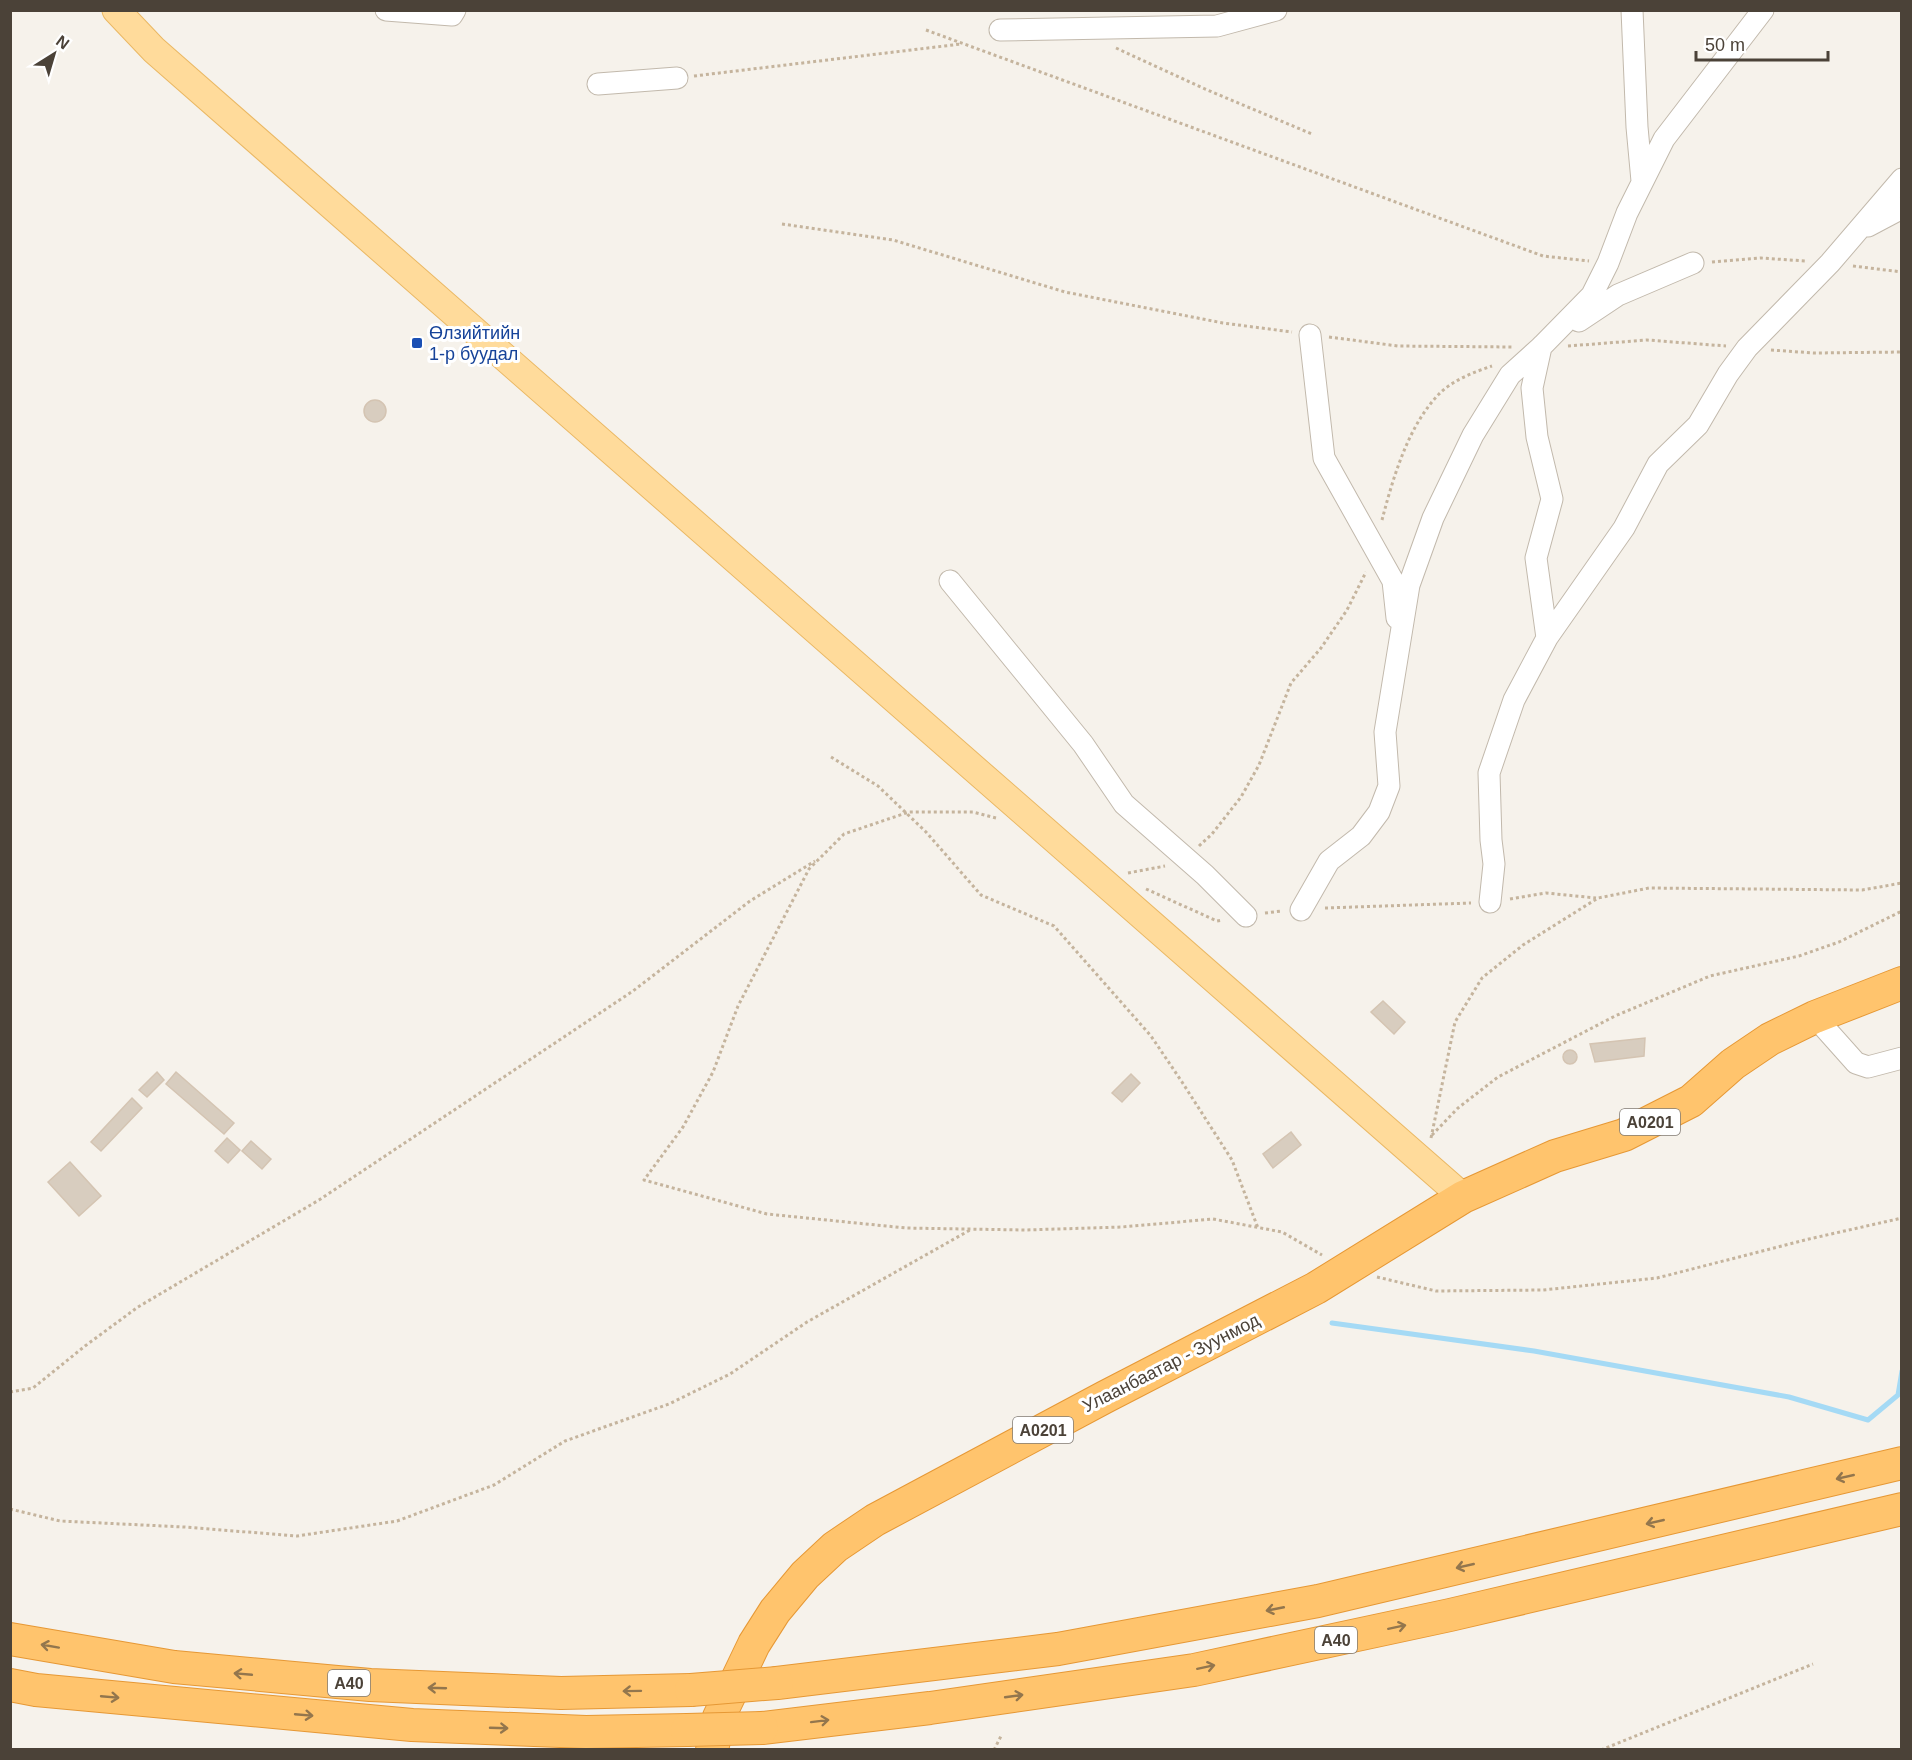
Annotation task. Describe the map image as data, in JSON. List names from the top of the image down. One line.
{"streets":{"highway":["A0201","Улаанбаатар - Зуунмод","A40"]},"crossings":[["A0201","Улаанбаатар - Зуунмод"]],"places":{"transit":["Өлзийтийн 1-р буудал"]},"scale_bar":"50 m","north":"top right"}
